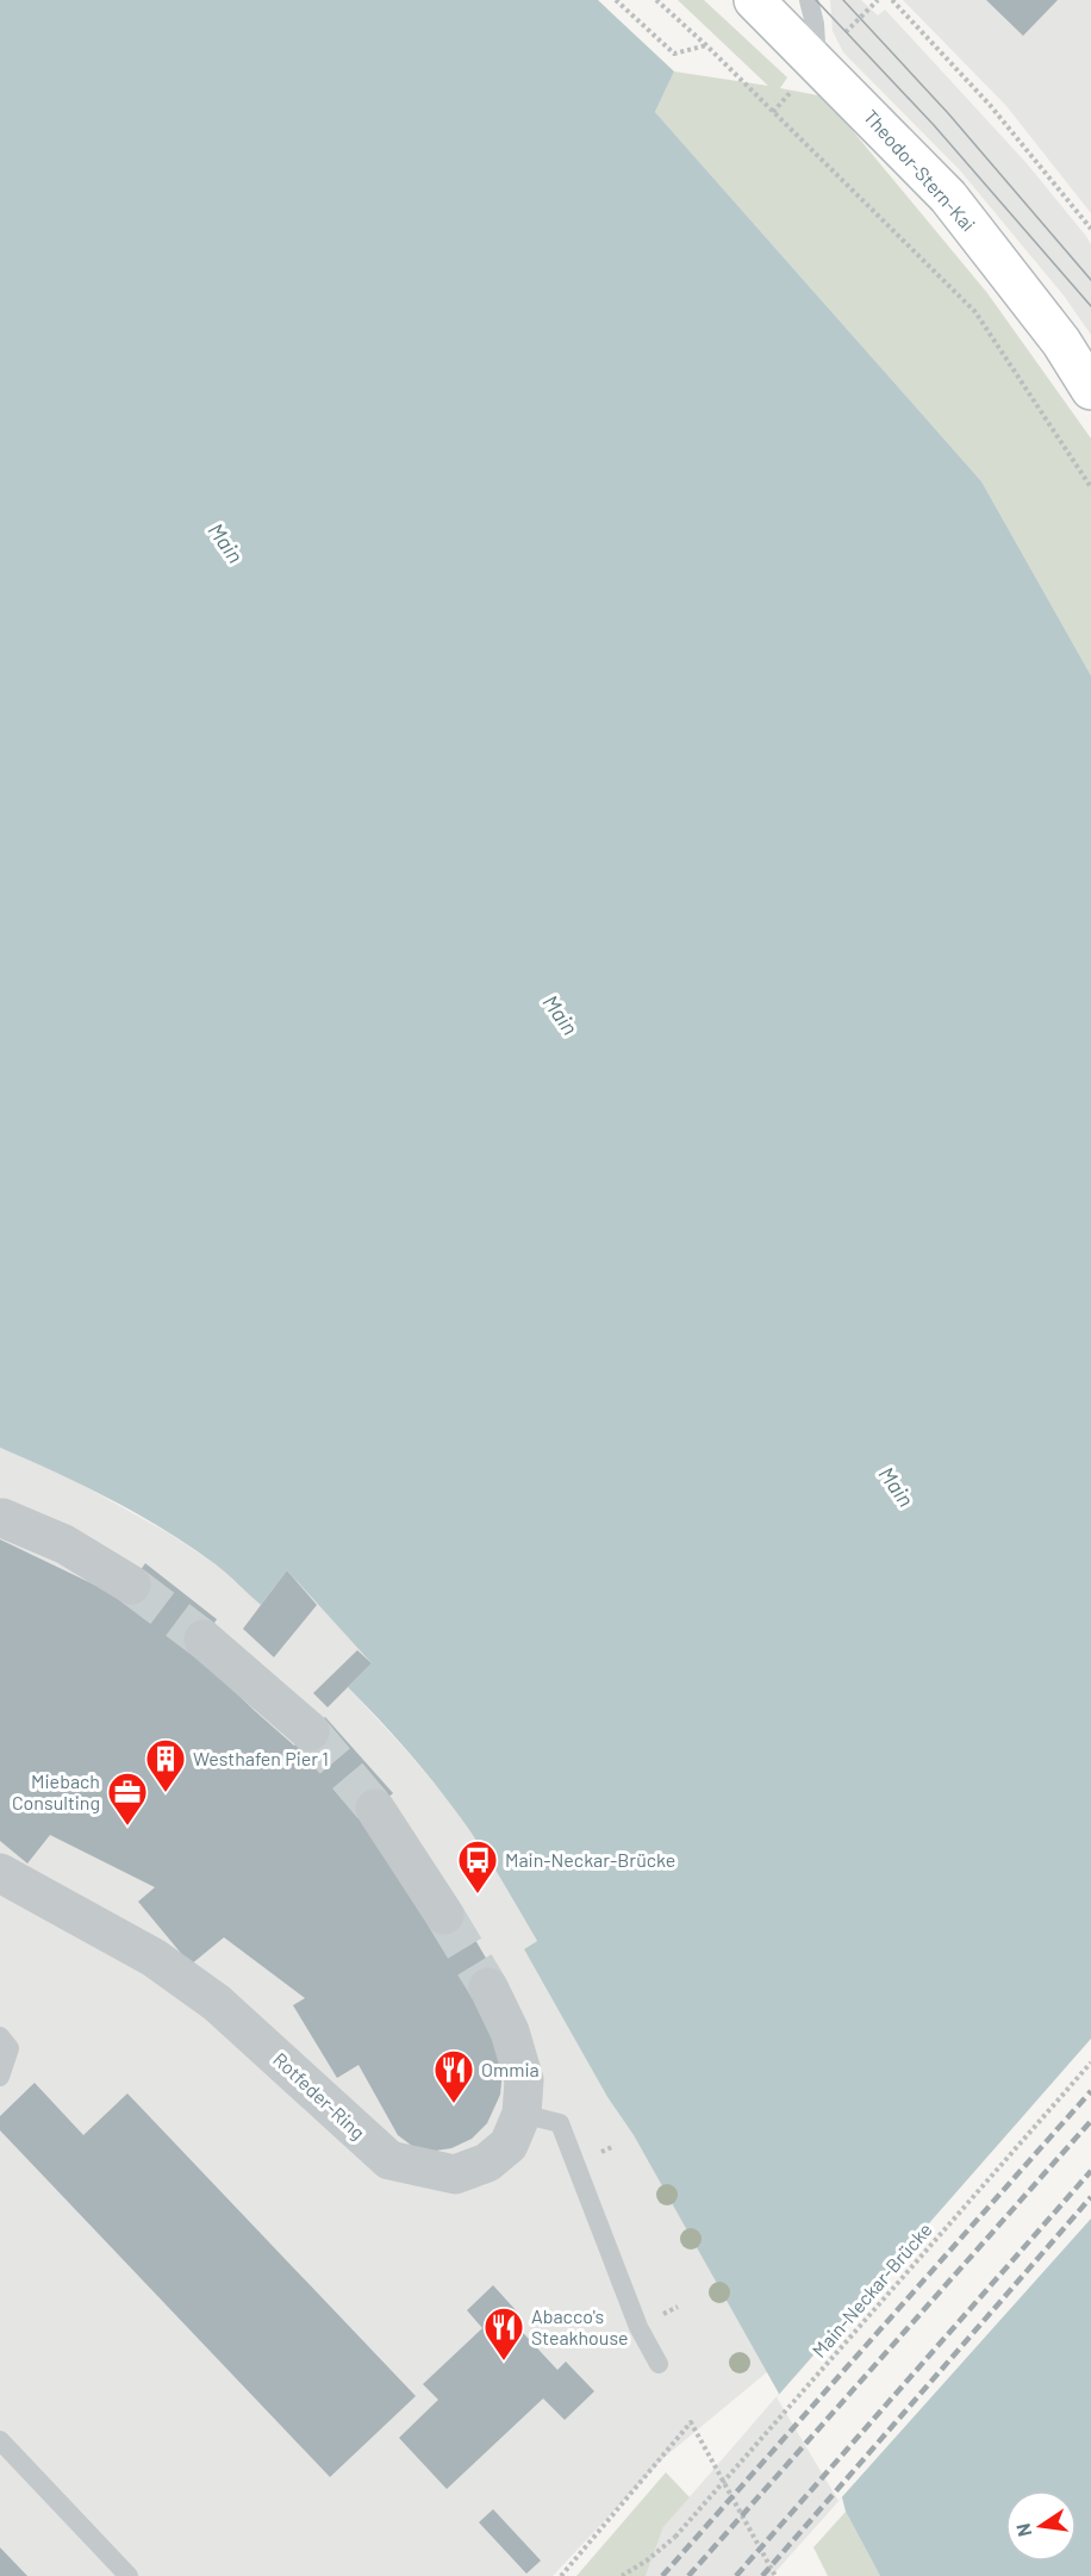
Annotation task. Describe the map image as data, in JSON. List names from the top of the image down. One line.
{"streets":{"main road":["Theodor-Stern-Kai"],"street":["Rotfeder-Ring"],"path":["Main-Neckar-Brücke"]},"water":["Main"],"places":{"building":["Westhafen Pier 1"],"office":["Miebach Consulting"],"bus stop":["Main-Neckar-Brücke"],"restaurant":["Ommia","Abacco's Steakhouse"]},"north":"left"}
